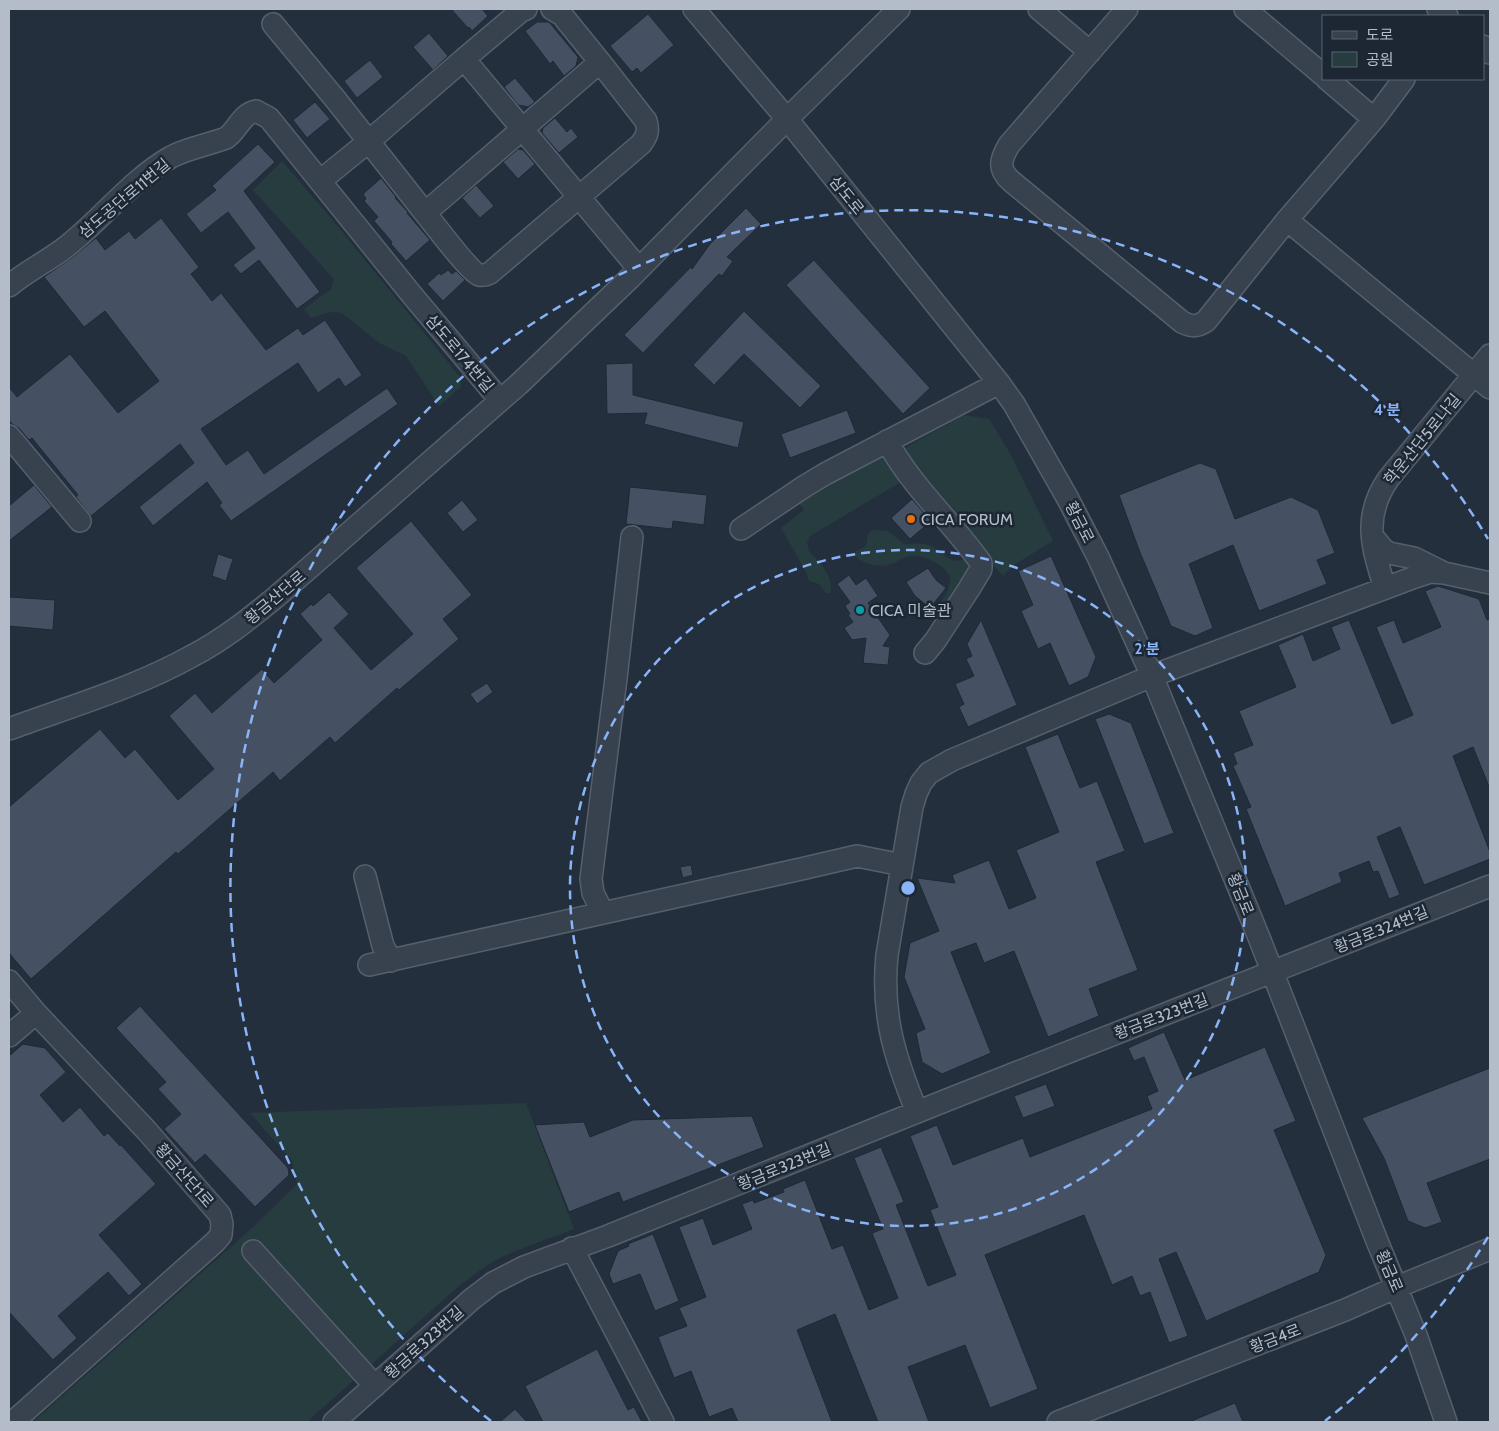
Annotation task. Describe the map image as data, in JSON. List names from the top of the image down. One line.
{"streets":{"street":["삼도로","삼도공단로11번길","삼도로174번길","학운산단5로나길","황금로","황금산단로","황금로324번길","황금로323번길","황금산단1로","황금4로"]},"crossings":[["삼도로","삼도로174번길"],["삼도로","황금로"],["삼도공단로11번길","삼도로174번길"],["삼도로174번길","황금산단로"],["황금로","황금로324번길"],["황금로","황금로323번길"],["황금로","황금4로"],["황금로324번길","황금로323번길"]],"places":["CICA FORUM","CICA 미술관"],"legend":["도로","공원"],"rings":["4 분","2 분"]}
